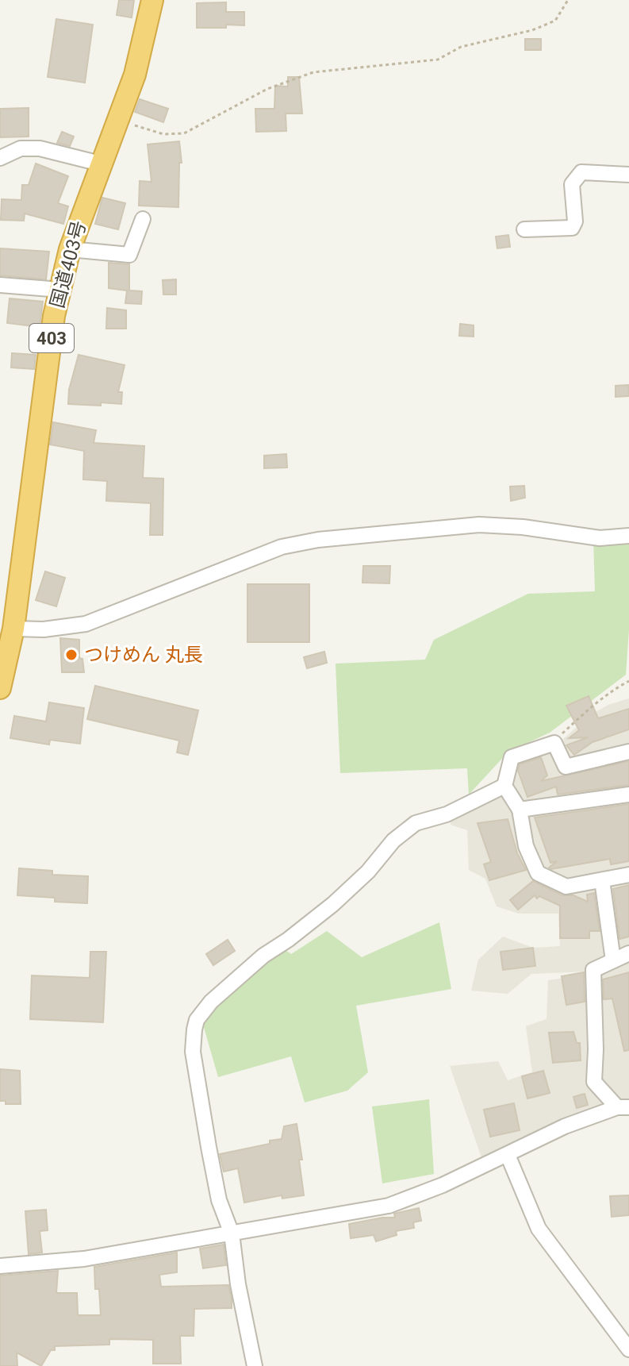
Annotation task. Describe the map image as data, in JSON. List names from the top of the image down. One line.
{"streets":{"highway":["国道403号","403"]},"places":["つけめん 丸長"]}
